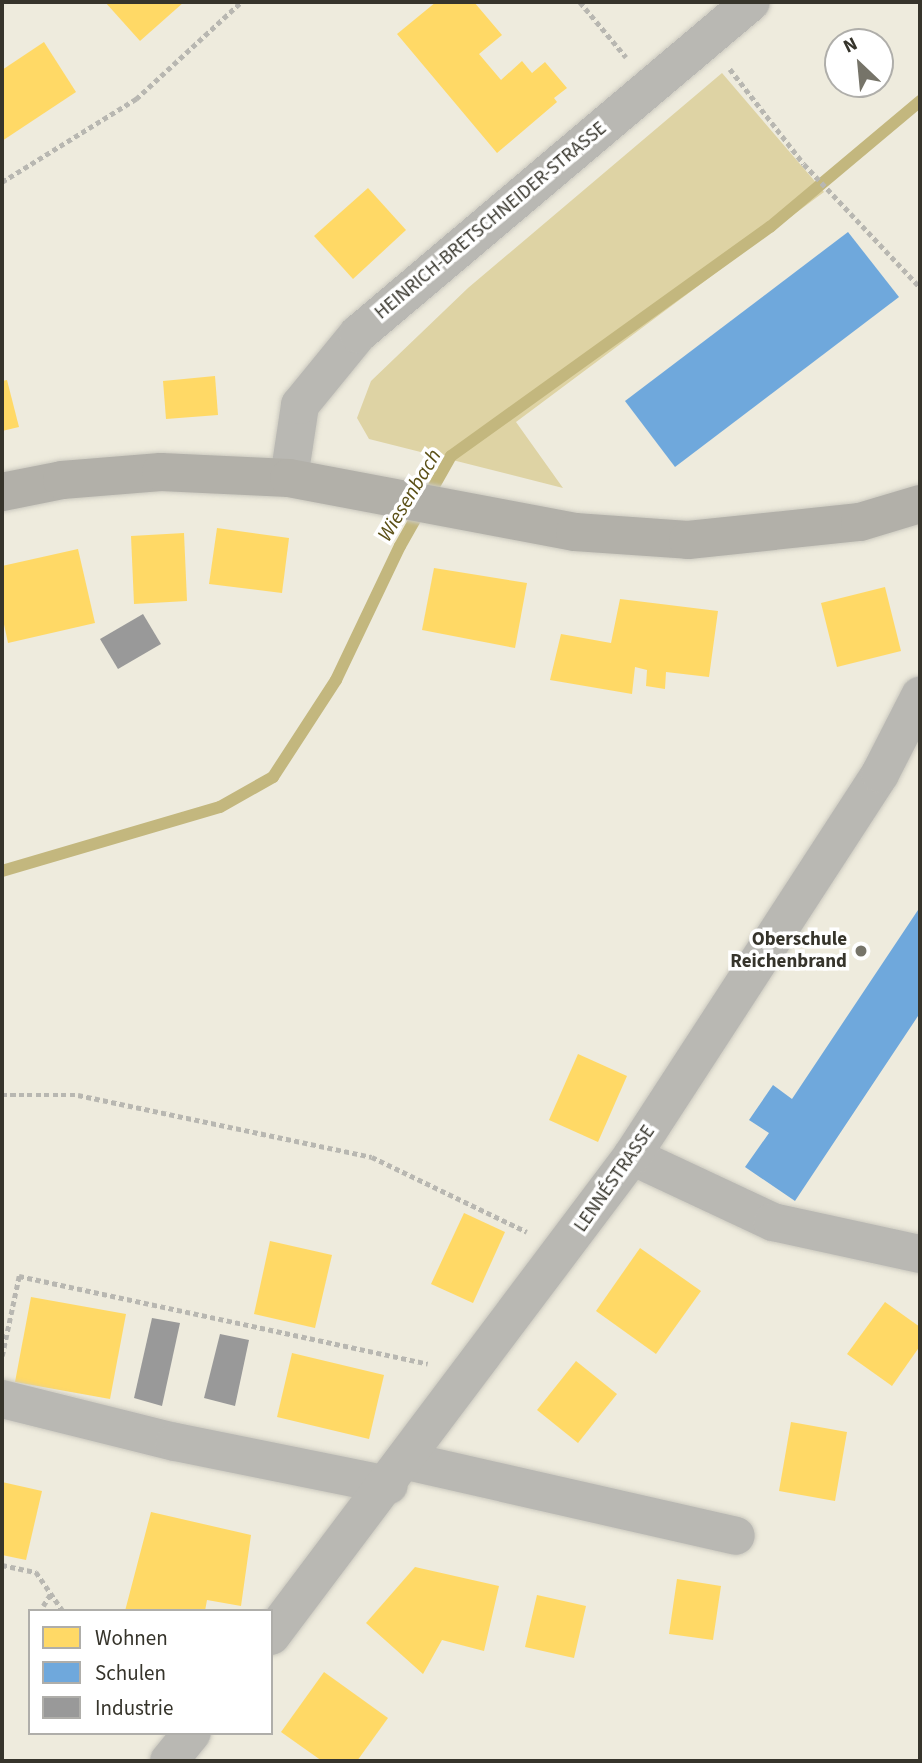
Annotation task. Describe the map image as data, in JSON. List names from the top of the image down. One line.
{"streets":{"street":["HEINRICH-BRETSCHNEIDER-STRASSE","LENNÉSTRASSE"]},"water":["Wiesenbach"],"places":["Oberschule Reichenbrand"],"legend":["Wohnen","Schulen","Industrie"],"north":"top left"}
